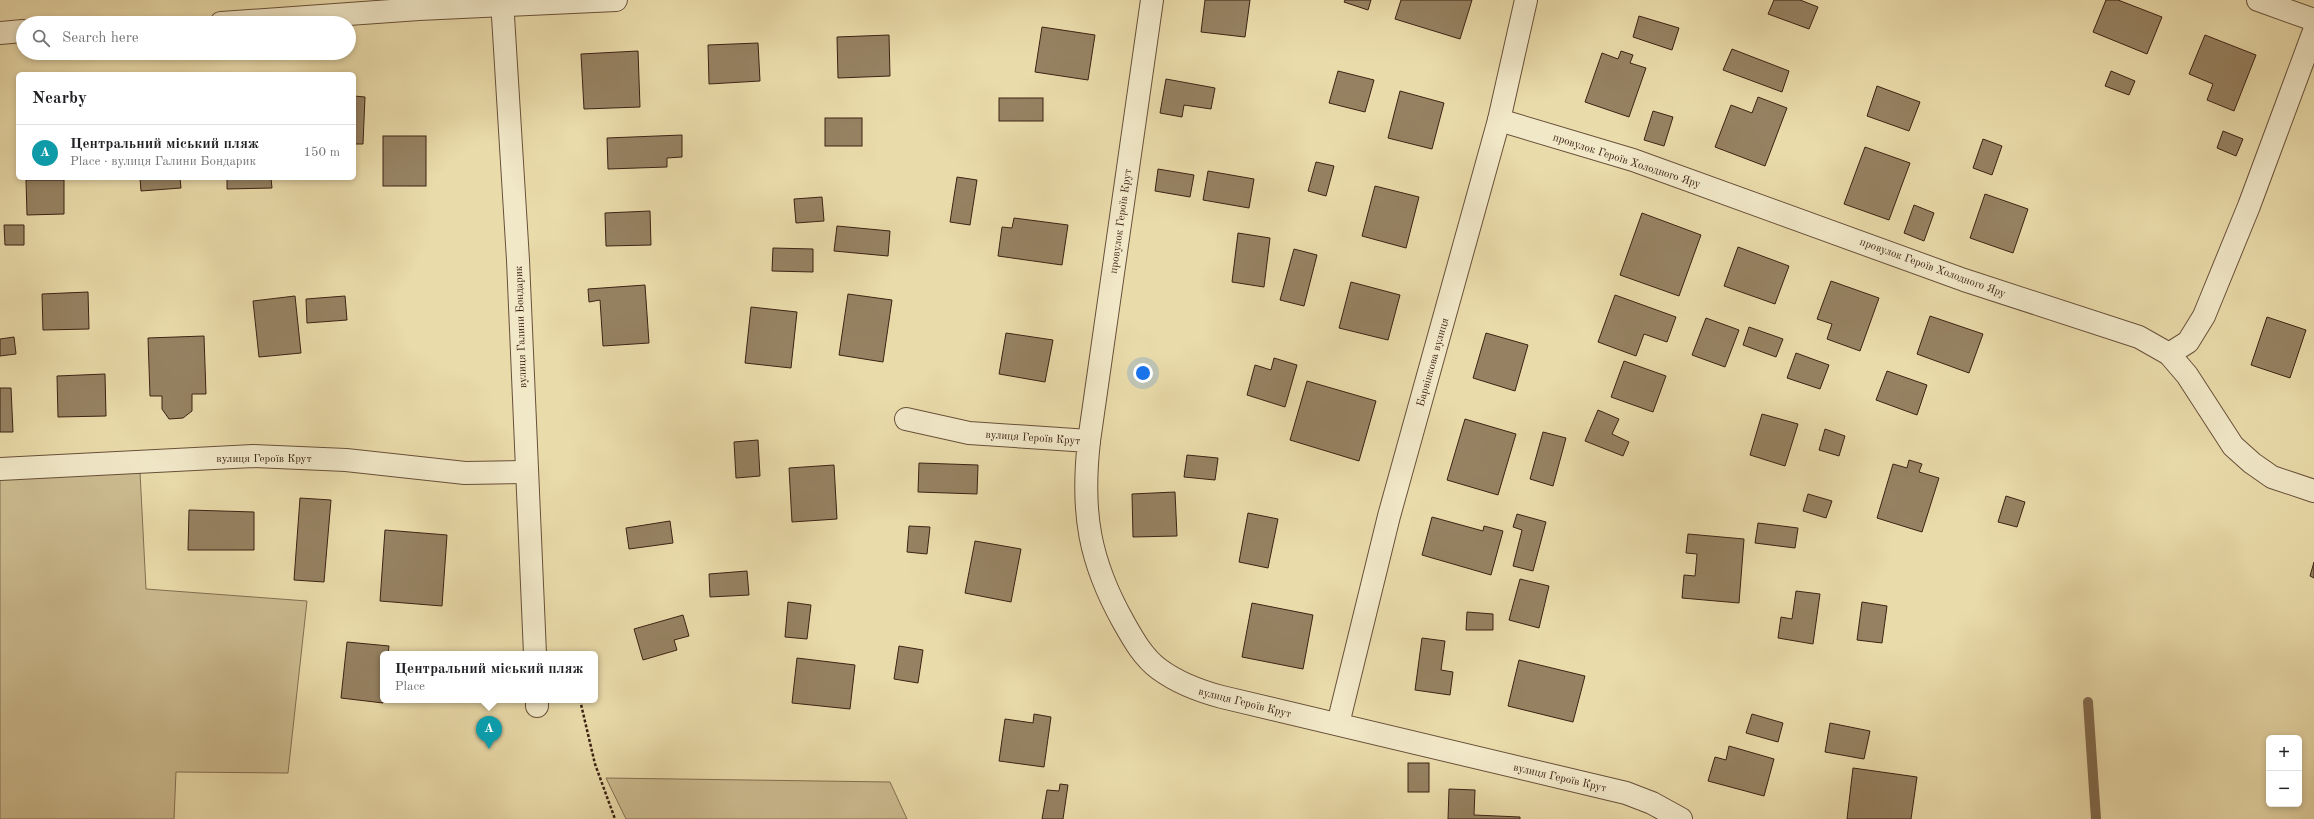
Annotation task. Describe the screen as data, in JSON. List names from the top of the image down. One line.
{"streets":{"street":["провулок Героїв Холодного Яру","провулок Героїв Крут","вулиця Галини Бондарик","Барвінкова вулиця","вулиця Героїв Крут"]},"crossings":[["провулок Героїв Холодного Яру","Барвінкова вулиця"],["провулок Героїв Крут","вулиця Героїв Крут"],["вулиця Галини Бондарик","вулиця Героїв Крут"],["Барвінкова вулиця","вулиця Героїв Крут"]],"page":{"search":"Search here","heading":"Nearby","list":[{"mark":"A","name":"Центральний міський пляж","note":"Place · вулиця Галини Бондарик","value":"150 m"}],"popup":["Центральний міський пляж","Place"],"pins":"A","map_buttons":["+","−"]}}
